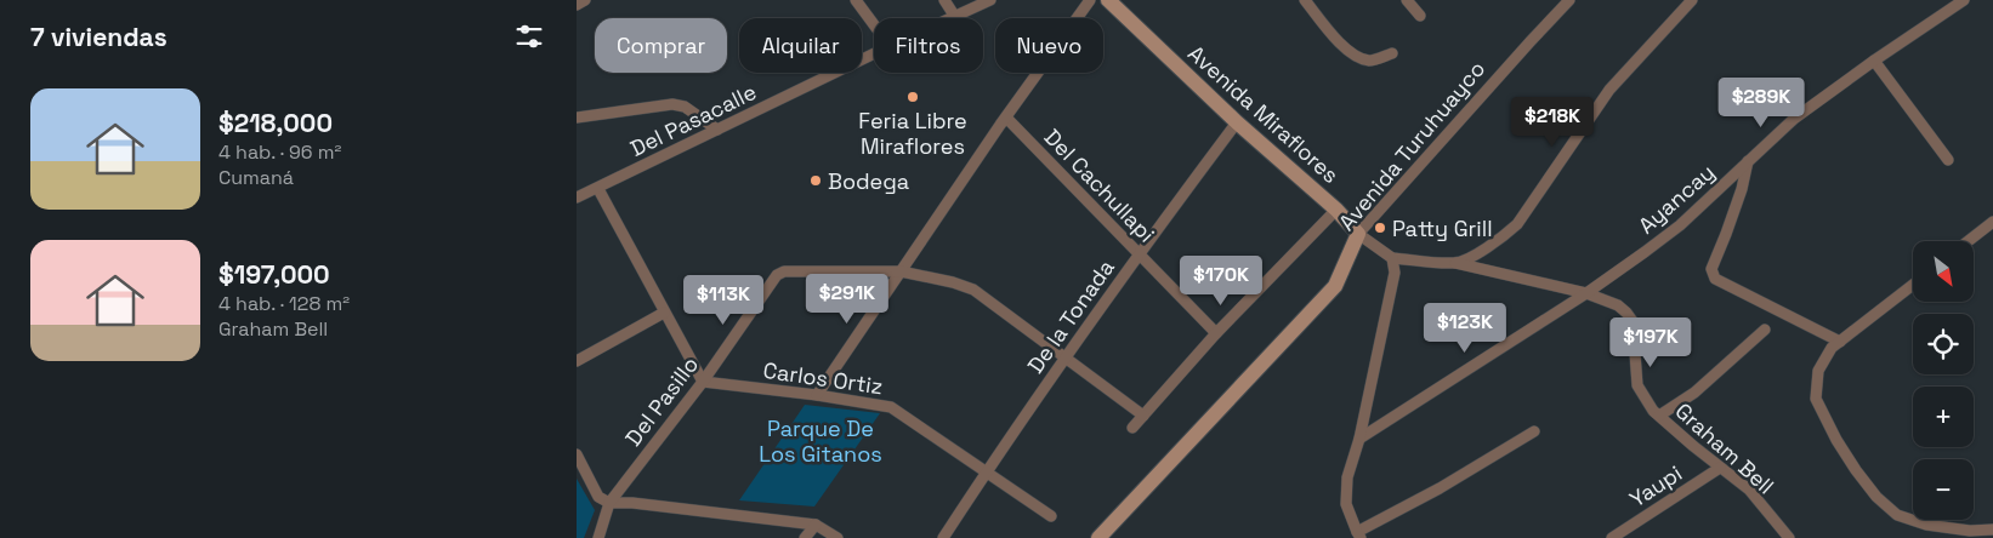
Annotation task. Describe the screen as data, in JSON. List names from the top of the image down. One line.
{"streets":{"street":["Avenida Miraflores","Del Pasacalle","Avenida Turuhuayco","Del Cachullapi","Ayancay","De la Tonada","Carlos Ortiz","Del Pasillo","Graham Bell","Yaupi"]},"crossings":[["Avenida Miraflores","Avenida Turuhuayco"],["Avenida Miraflores","De la Tonada"],["Avenida Miraflores","Graham Bell"],["Del Cachullapi","De la Tonada"],["Ayancay","Graham Bell"],["De la Tonada","Carlos Ortiz"],["Carlos Ortiz","Del Pasillo"],["Graham Bell","Yaupi"]],"parks":["Parque De Los Gitanos"],"places":["Feria Libre Miraflores","Bodega","Patty Grill"],"north":"bottom right","page":{"heading":"7 viviendas","chip":["Comprar","Alquilar","Filtros","Nuevo"],"list":[{"name":"$218,000","note":"4 hab. · 96 m² · Cumaná"},{"name":"$197,000","note":"4 hab. · 128 m² · Graham Bell"}],"price":["$289K","$218K","$170K","$291K","$113K","$123K","$197K"],"map_buttons":["+","−"]}}
